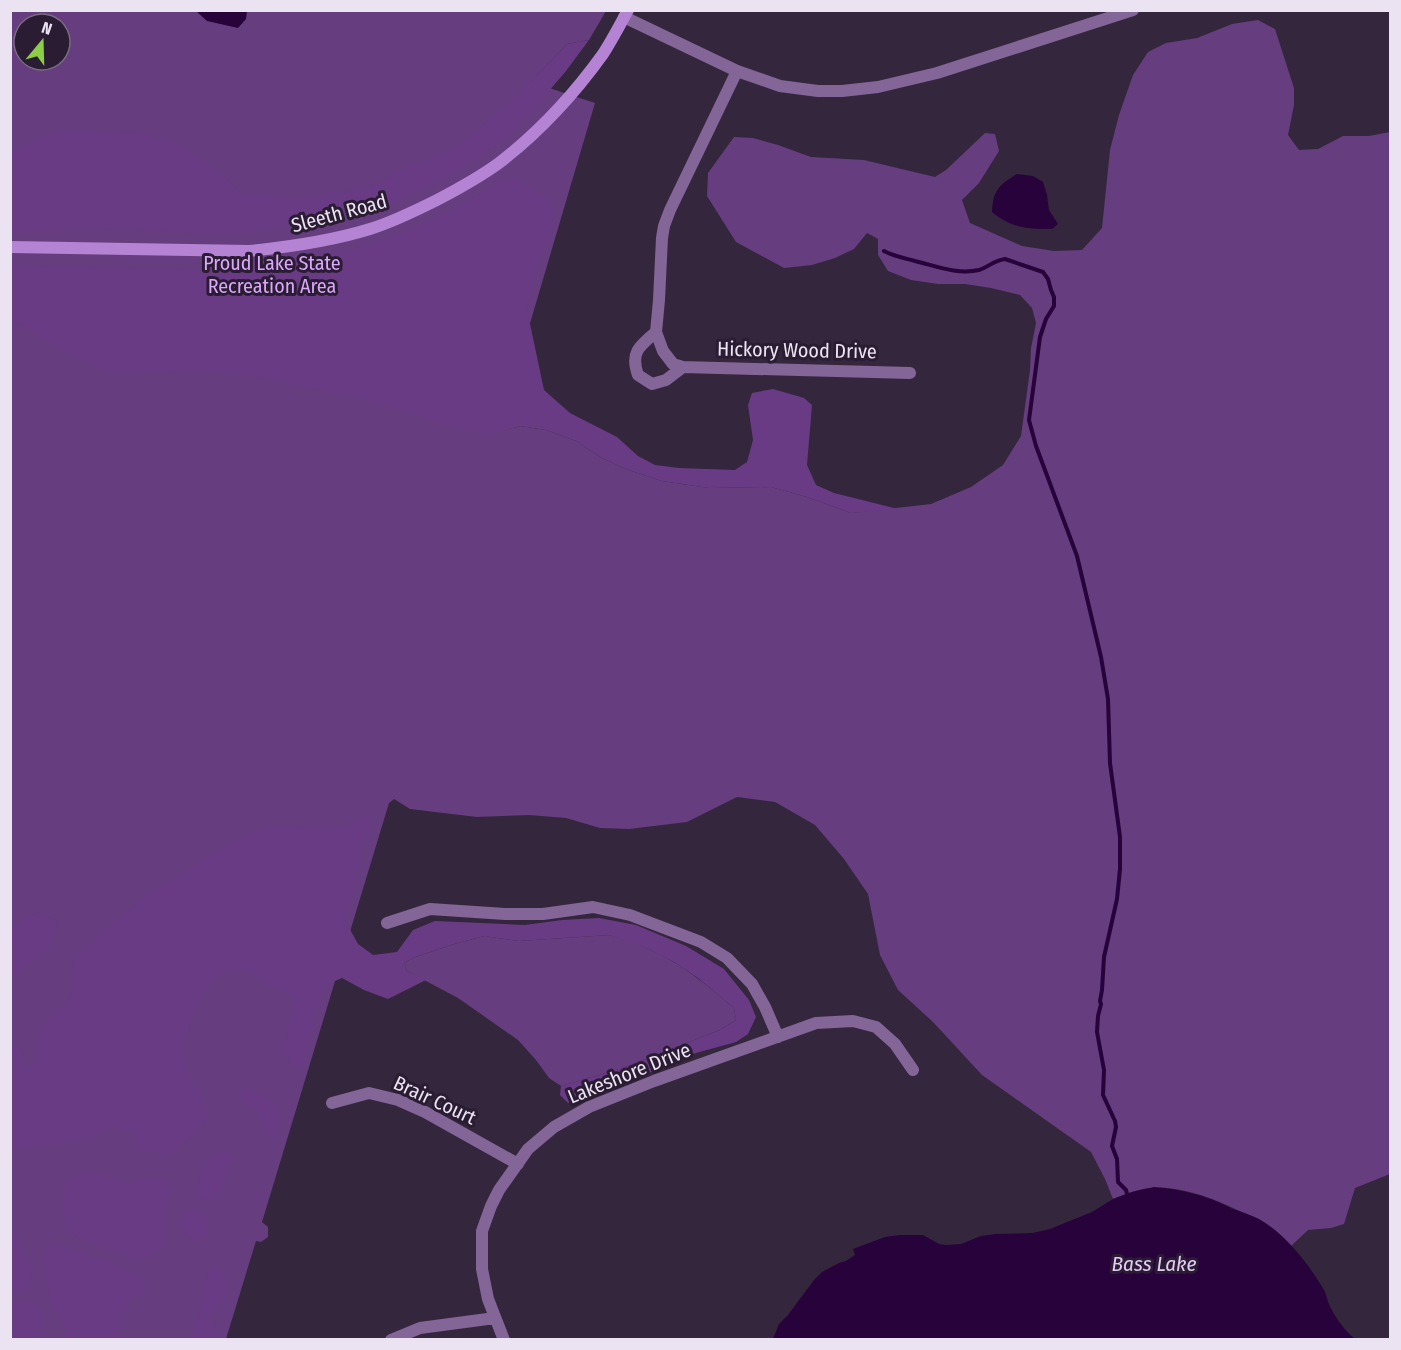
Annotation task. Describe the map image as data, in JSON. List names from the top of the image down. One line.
{"streets":{"street":["Sleeth Road","Hickory Wood Drive","Lakeshore Drive","Brair Court"]},"crossings":[["Lakeshore Drive","Brair Court"]],"water":["Bass Lake"],"parks":["Proud Lake State Recreation Area"],"north":"top"}
